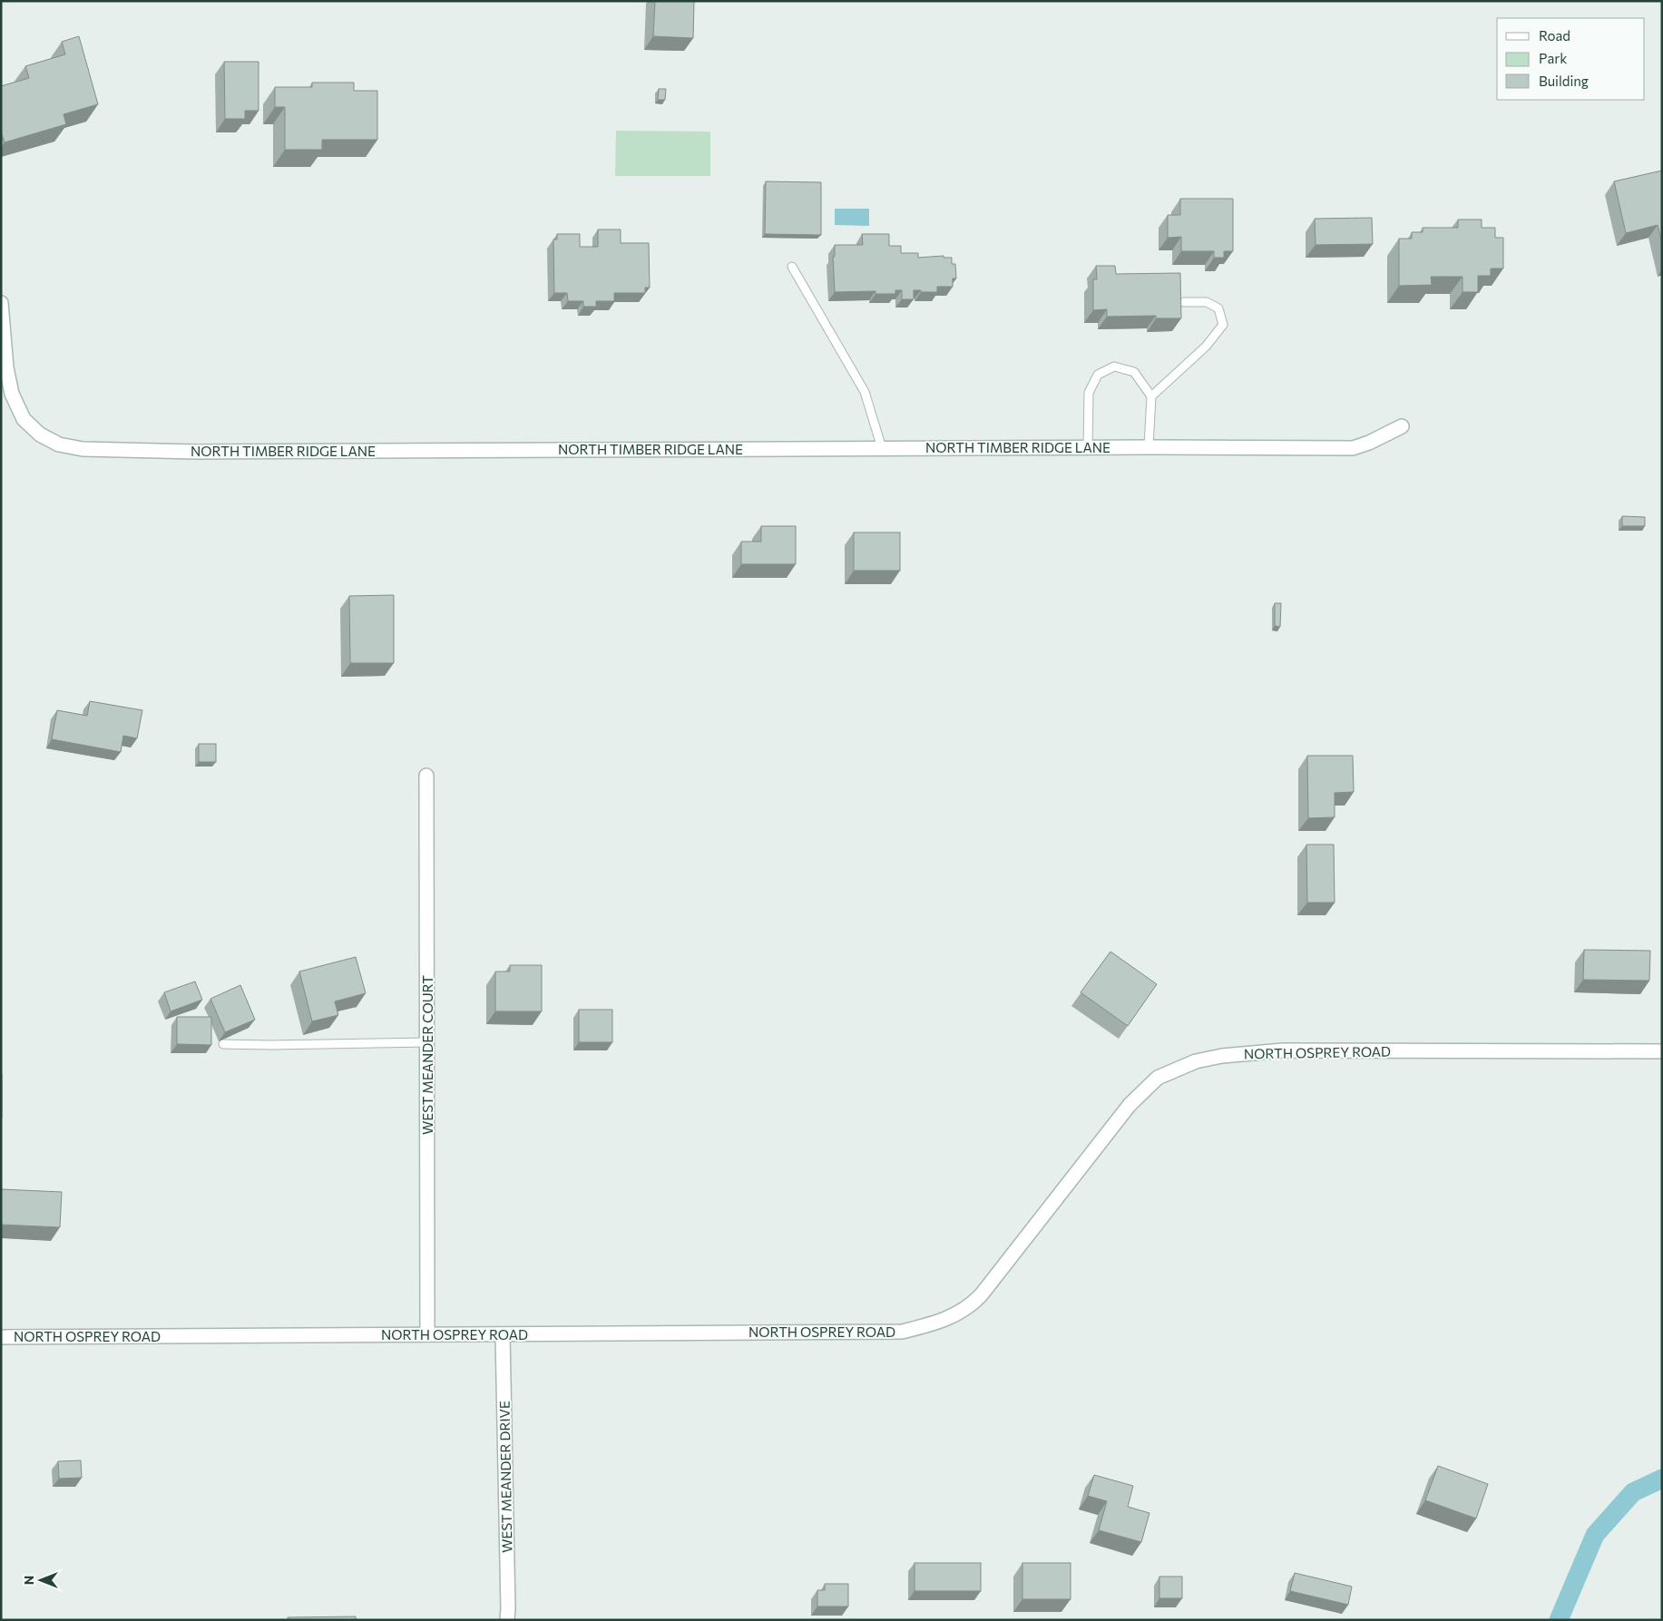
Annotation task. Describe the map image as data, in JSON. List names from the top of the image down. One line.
{"streets":{"street":["NORTH TIMBER RIDGE LANE","NORTH OSPREY ROAD","WEST MEANDER COURT","WEST MEANDER DRIVE"]},"crossings":[["NORTH OSPREY ROAD","WEST MEANDER COURT"],["NORTH OSPREY ROAD","WEST MEANDER DRIVE"]],"legend":["Road","Park","Building"],"north":"left"}
